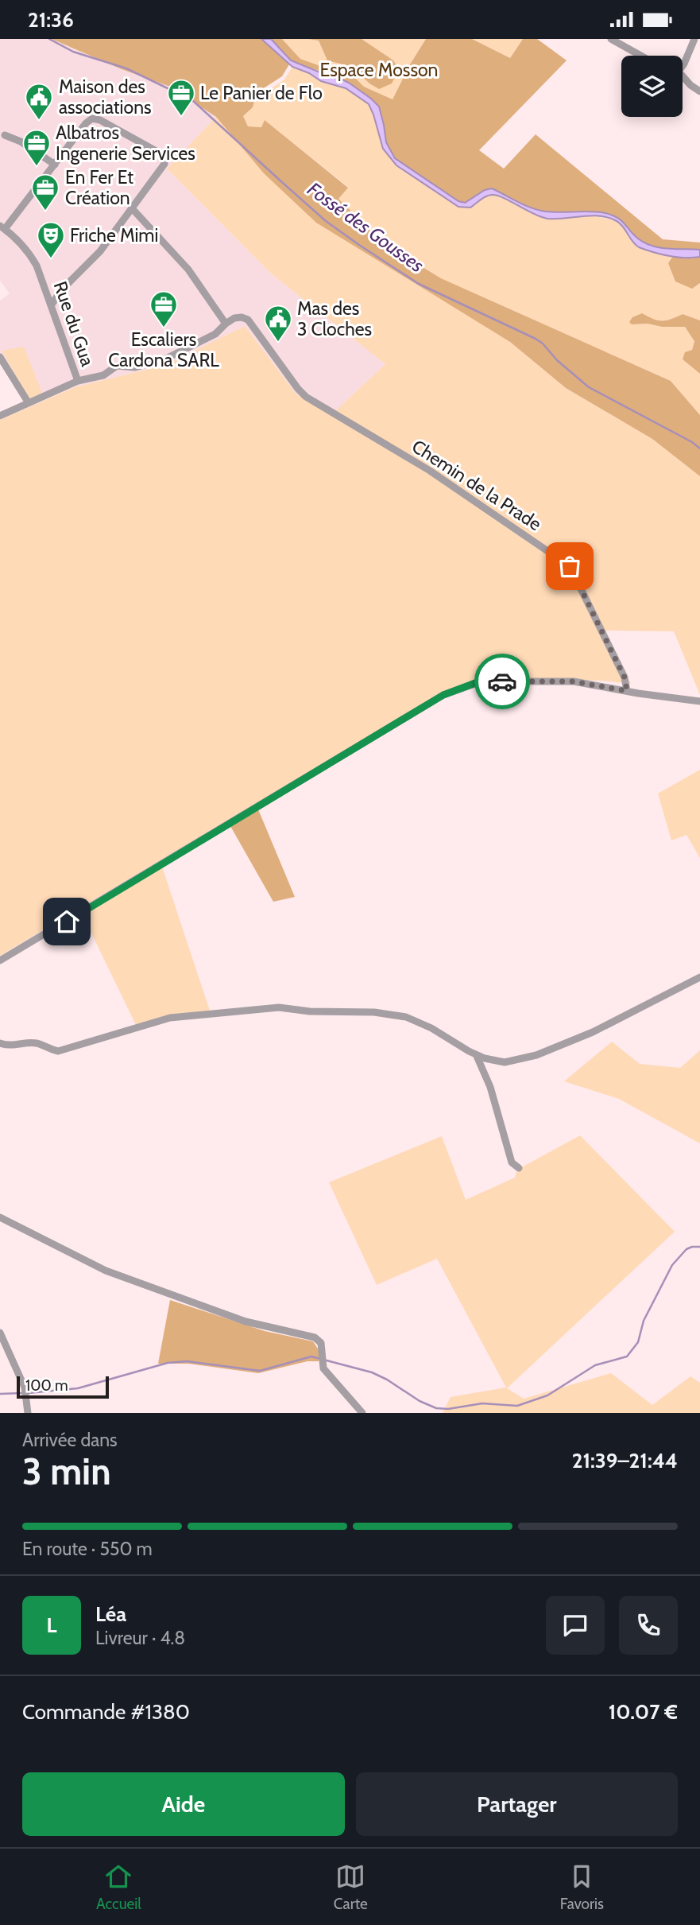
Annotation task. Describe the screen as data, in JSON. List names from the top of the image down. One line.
{"streets":{"street":["Rue du Gua","Chemin de la Prade"]},"water":["Fossé des Gousses"],"parks":["Espace Mosson"],"places":{"office":["Le Panier de Flo","Albatros Ingenerie Services","En Fer Et Création","Escaliers Cardona SARL"],"public building":["Maison des associations","Mas des 3 Cloches"],"theatre":["Friche Mimi"]},"scale_bar":"100 m","page":{"status":"21:36","scale":"100 m","heading":["3 min","Arrivée dans","21:39–21:44"],"panel":["Léa","Livreur · 4.8","Commande #1380","10.07 €"],"bar":"En route · 550 m","round":"L","buttons":["Aide","Partager"],"tabs":["Accueil","Carte","Favoris"]}}
